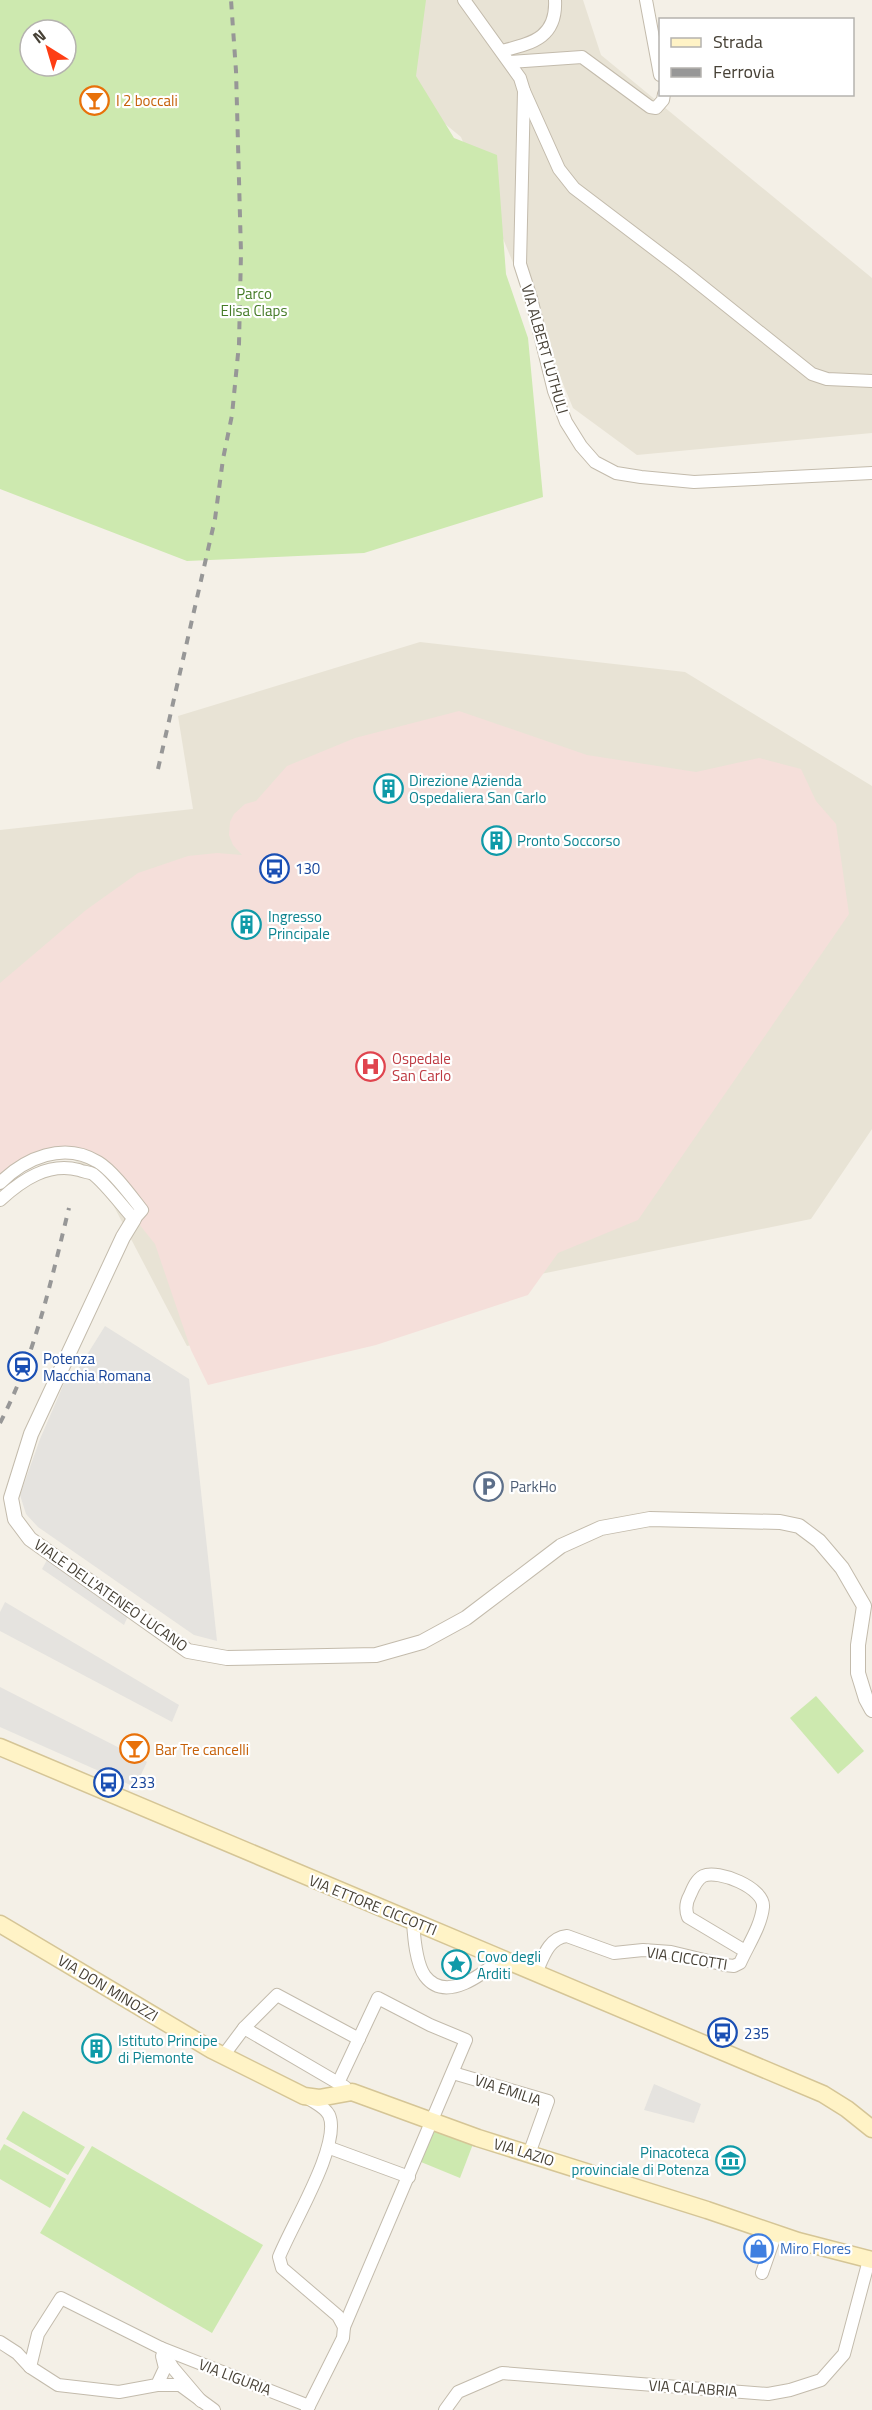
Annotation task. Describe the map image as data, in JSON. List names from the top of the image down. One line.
{"streets":{"main road":["VIA ETTORE CICCOTTI","VIA DON MINOZZI","VIA LAZIO"],"street":["VIA ALBERT LUTHULI","VIALE DELL'ATENEO LUCANO","VIA CICCOTTI","VIA EMILIA","VIA LIGURIA","VIA CALABRIA"]},"crossings":[["VIA ETTORE CICCOTTI","VIA CICCOTTI"],["VIA EMILIA","VIA LAZIO"],["VIA LAZIO","VIA CALABRIA"]],"parks":["Parco Elisa Claps"],"places":{"bar":["I 2 boccali","Bar Tre cancelli"],"building":["Direzione Azienda Ospedaliera San Carlo","Pronto Soccorso","Ingresso Principale","Istituto Principe di Piemonte"],"bus stop":["130","233","235"],"hospital":["Ospedale San Carlo"],"station":["Potenza Macchia Romana"],"parking":["ParkHo"],"place":["Covo degli Arditi"],"museum":["Pinacoteca provinciale di Potenza"],"shop":["Miro Flores"]},"legend":["Strada","Ferrovia"],"north":"top left"}
